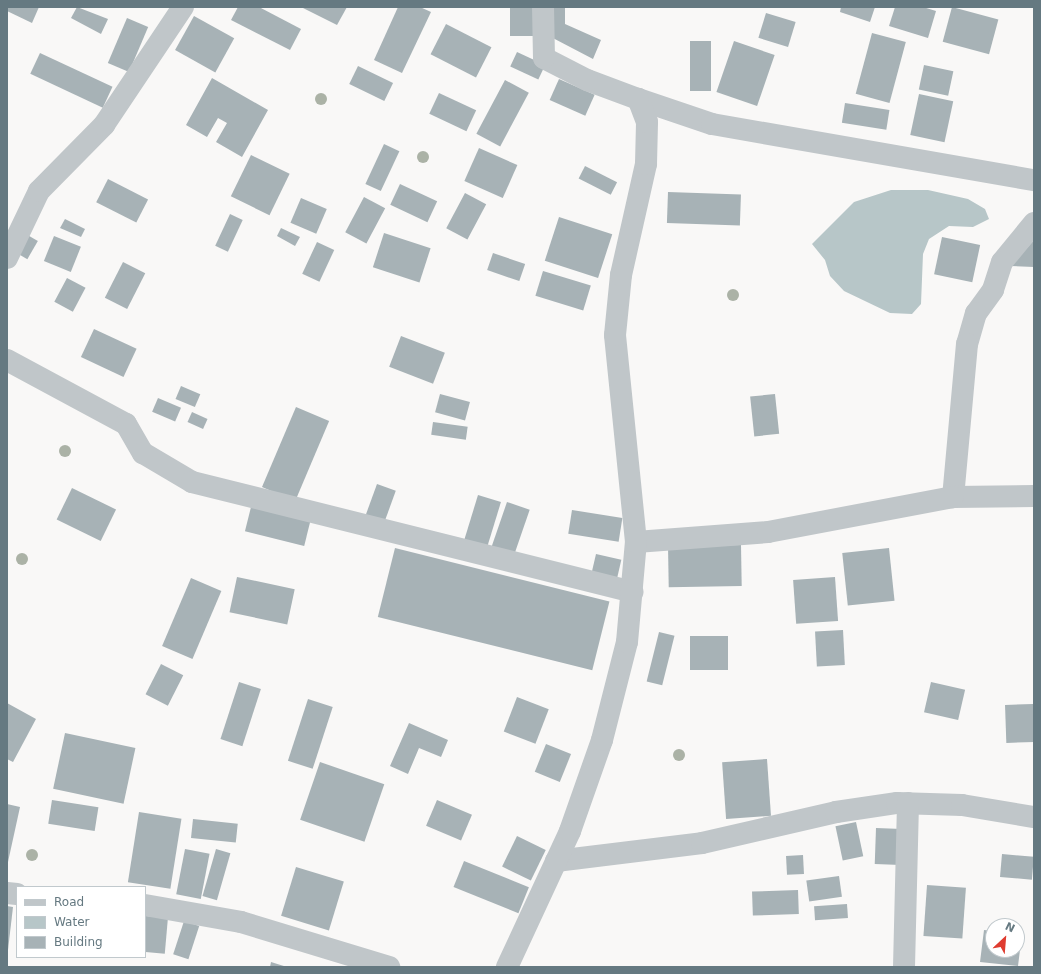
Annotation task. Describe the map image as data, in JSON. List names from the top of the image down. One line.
{"legend":["Road","Water","Building"],"north":"top right"}
